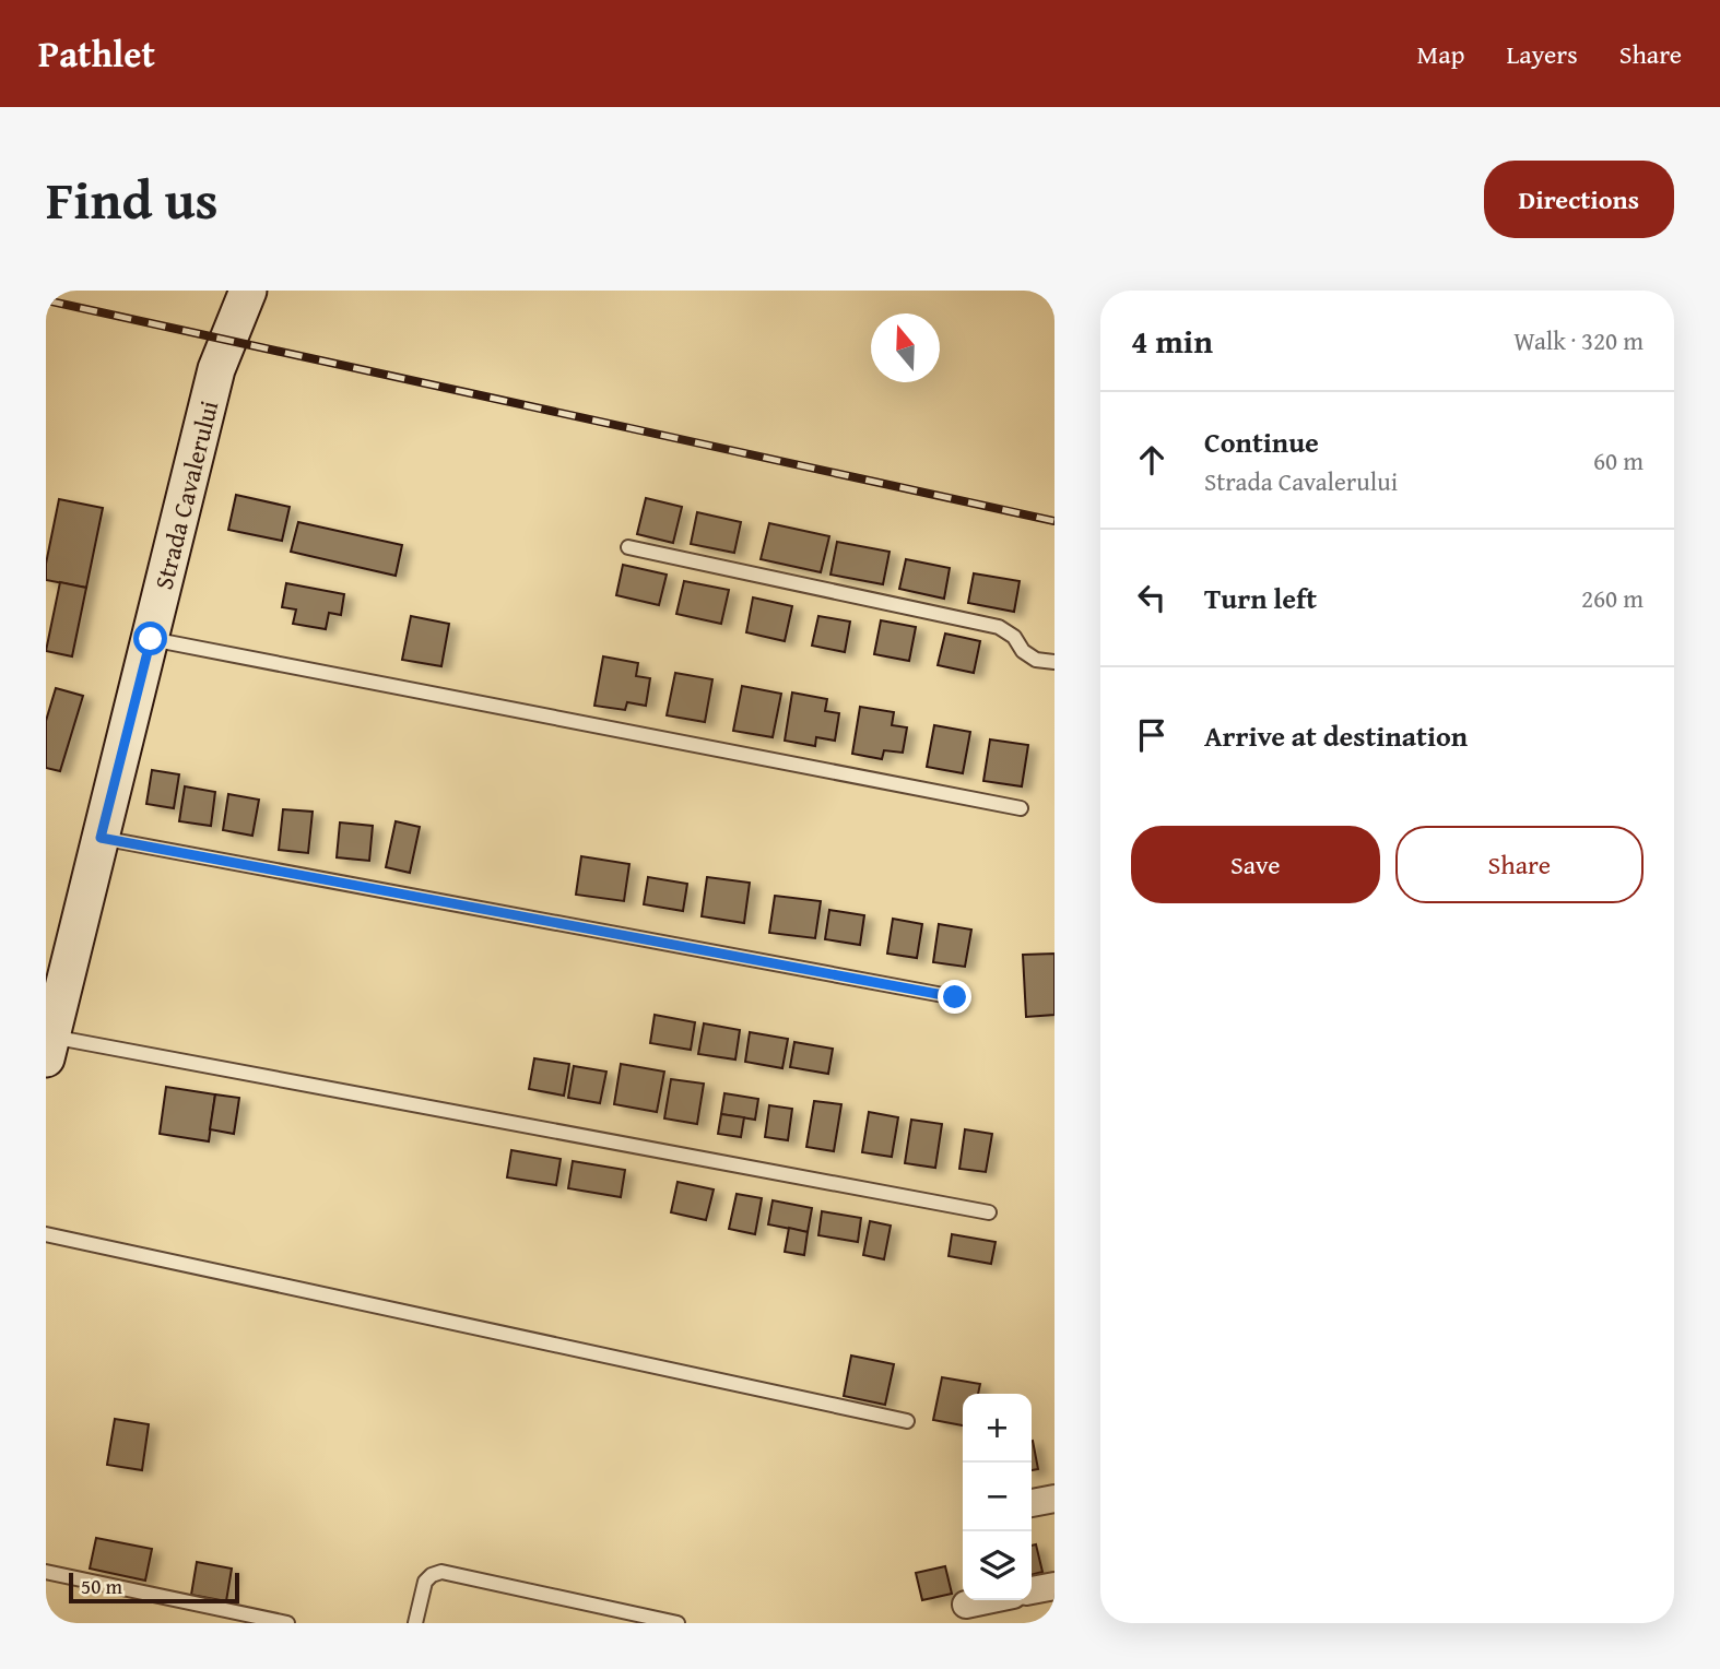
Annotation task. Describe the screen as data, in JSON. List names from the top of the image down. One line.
{"streets":{"main road":["Strada Cavalerului"]},"scale_bar":"50 m","north":"top","page":{"header":"Pathlet","nav":["Map","Layers","Share"],"title":"Find us","buttons":["Directions",["Save","Share"]],"heading":["4 min","Walk · 320 m"],"list":[["Continue","Strada Cavalerului","60 m"],["Turn left","260 m"],"Arrive at destination"],"map_buttons":["+","−"],"scale":"50 m"}}
